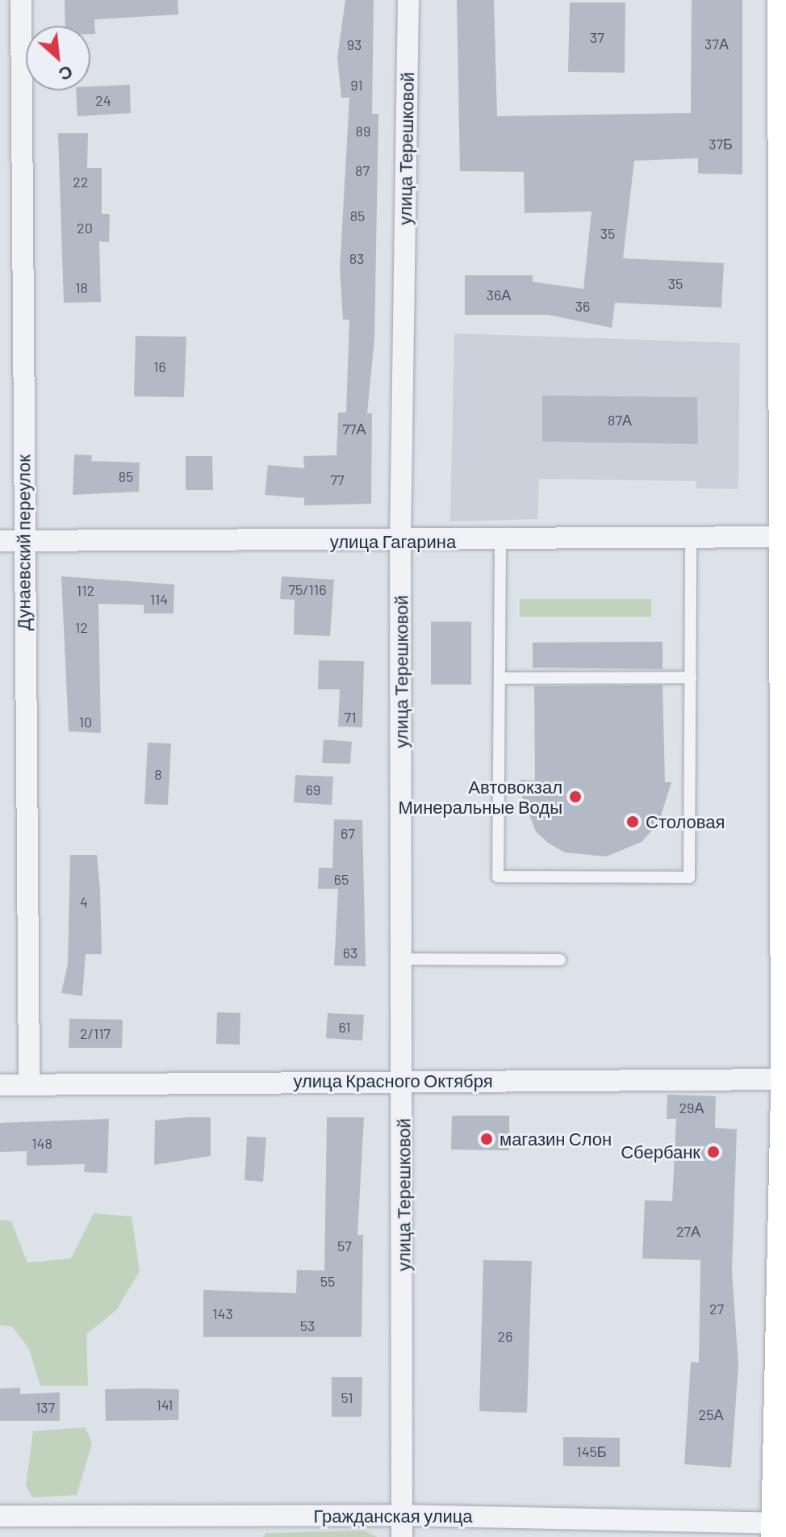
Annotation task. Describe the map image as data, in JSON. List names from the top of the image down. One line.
{"streets":{"street":["улица Терешковой","улица Гагарина","Дунаевский переулок","улица Красного Октября","Гражданская улица"]},"crossings":[["улица Терешковой","улица Гагарина"],["улица Терешковой","улица Красного Октября"],["улица Терешковой","Гражданская улица"],["улица Гагарина","Дунаевский переулок"],["Дунаевский переулок","улица Красного Октября"]],"places":["Автовокзал Минеральные Воды","Столовая","магазин Слон","Сбербанк"],"house_numbers":["37","37А","93","91","24","89","37Б","87","22","85","20","35","83","35","18","36А","36","16","87А","77А","85","77","75/116","112","114","12","71","10","8","69","67","65","4","63","61","2/117","29А","148","27А","57","55","27","143","53","26","51","141","137","25А","145Б"],"north":"bottom right"}
